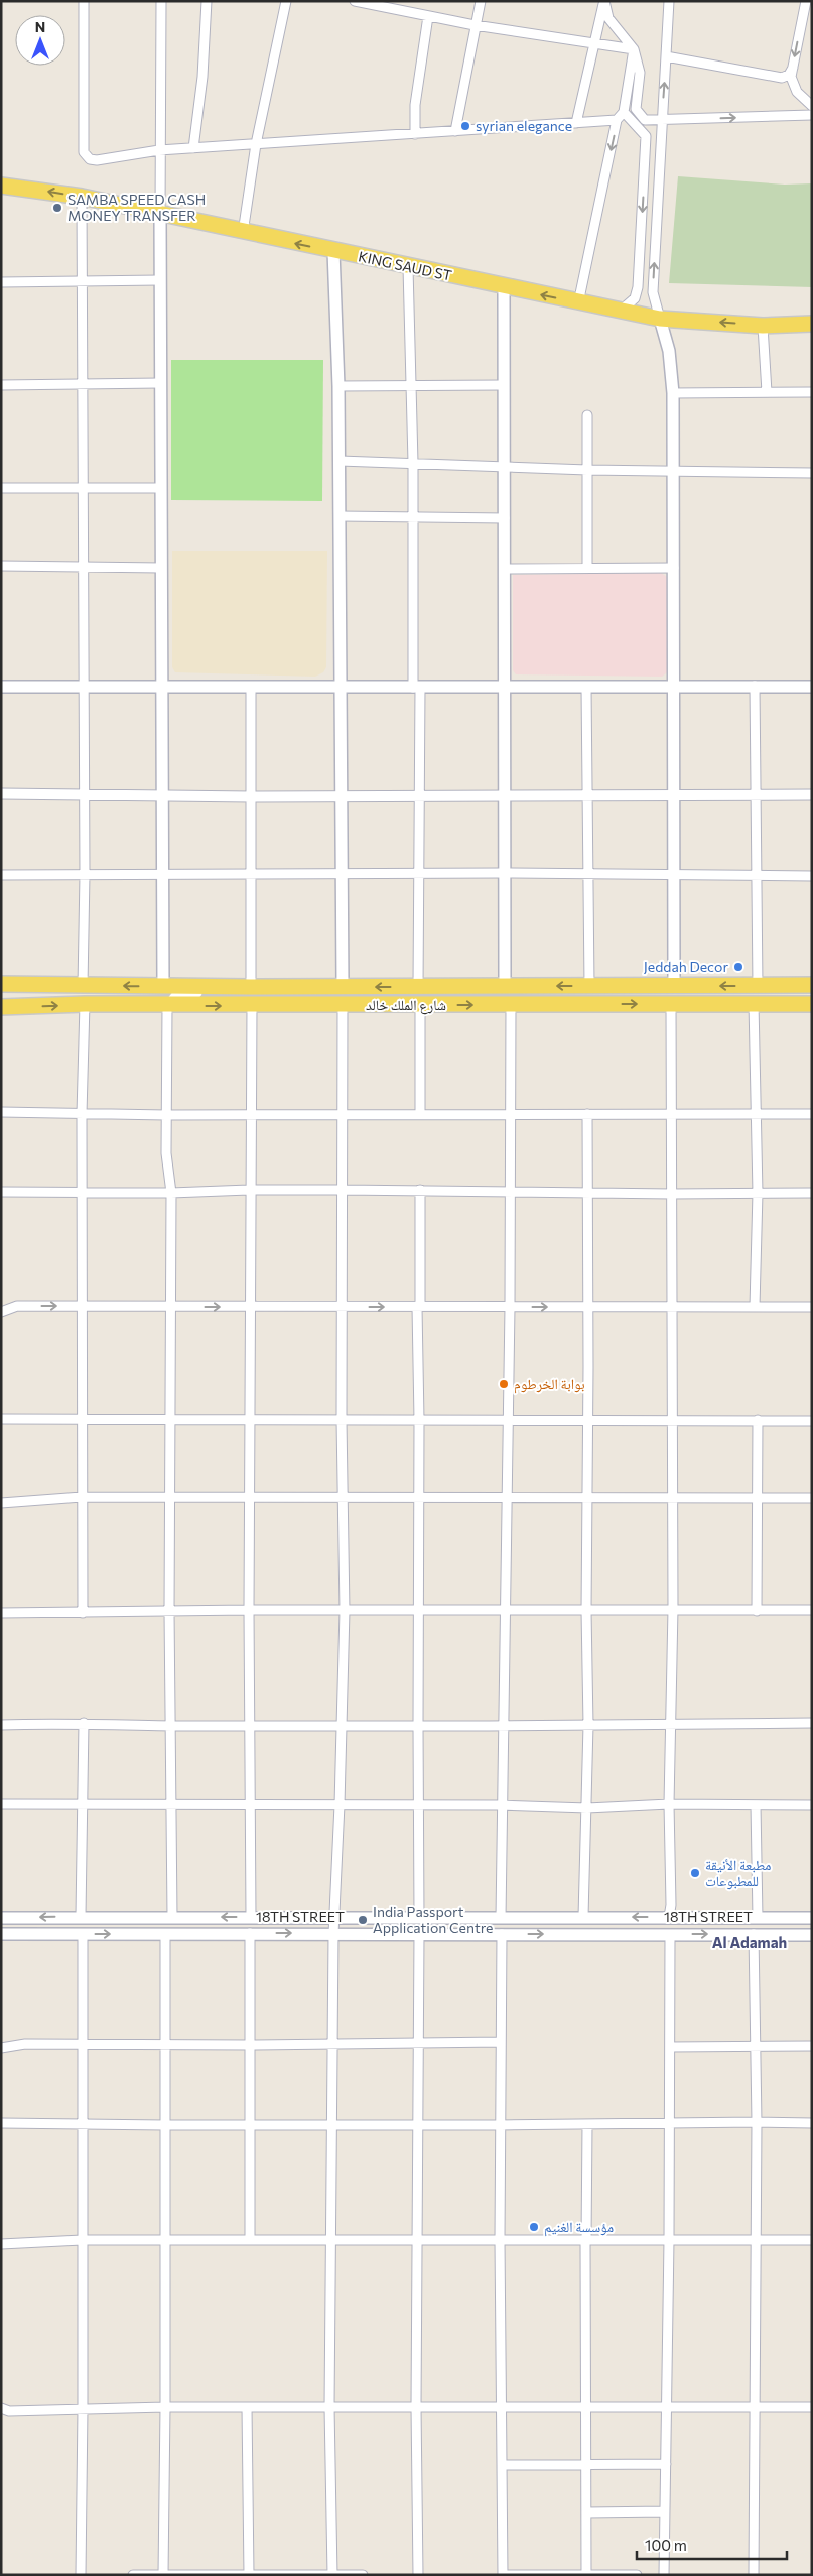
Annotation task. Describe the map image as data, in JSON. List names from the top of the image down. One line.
{"streets":{"main road":["KING SAUD ST","شارع الملك خالد"],"street":["18TH STREET"]},"one_way":["KING SAUD ST"],"districts":["Al Adamah"],"places":["syrian elegance","SAMBA SPEED CASH MONEY TRANSFER","Jeddah Decor","بوابة الخرطوم","مطبعة الأنيقة للمطبوعات","India Passport Application Centre","مؤسسة الغنيم"],"scale_bar":"100 m","north":"top"}
